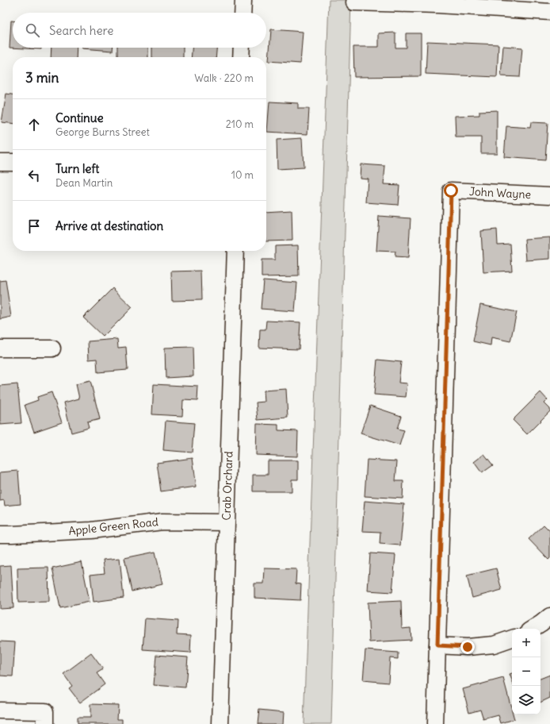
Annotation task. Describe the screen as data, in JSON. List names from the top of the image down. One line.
{"streets":{"street":["John Wayne","Crab Orchard","Apple Green Road"]},"crossings":[["Crab Orchard","Apple Green Road"]],"page":{"search":"Search here","heading":["3 min","Walk · 220 m"],"list":[["Continue","George Burns Street","210 m"],["Turn left","Dean Martin","10 m"],"Arrive at destination"],"map_buttons":["+","−"]}}
